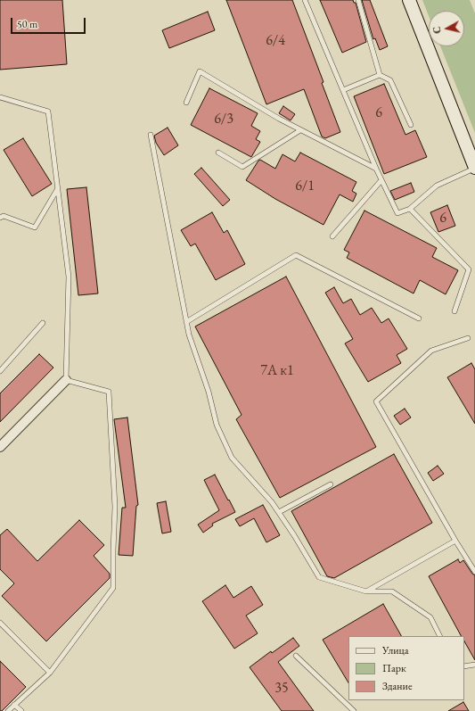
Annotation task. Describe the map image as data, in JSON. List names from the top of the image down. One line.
{"house_numbers":["6/4","6","6/3","6/1","6","7А к1","35"],"legend":["Улица","Парк","Здание"],"scale_bar":"50 m","north":"left"}
